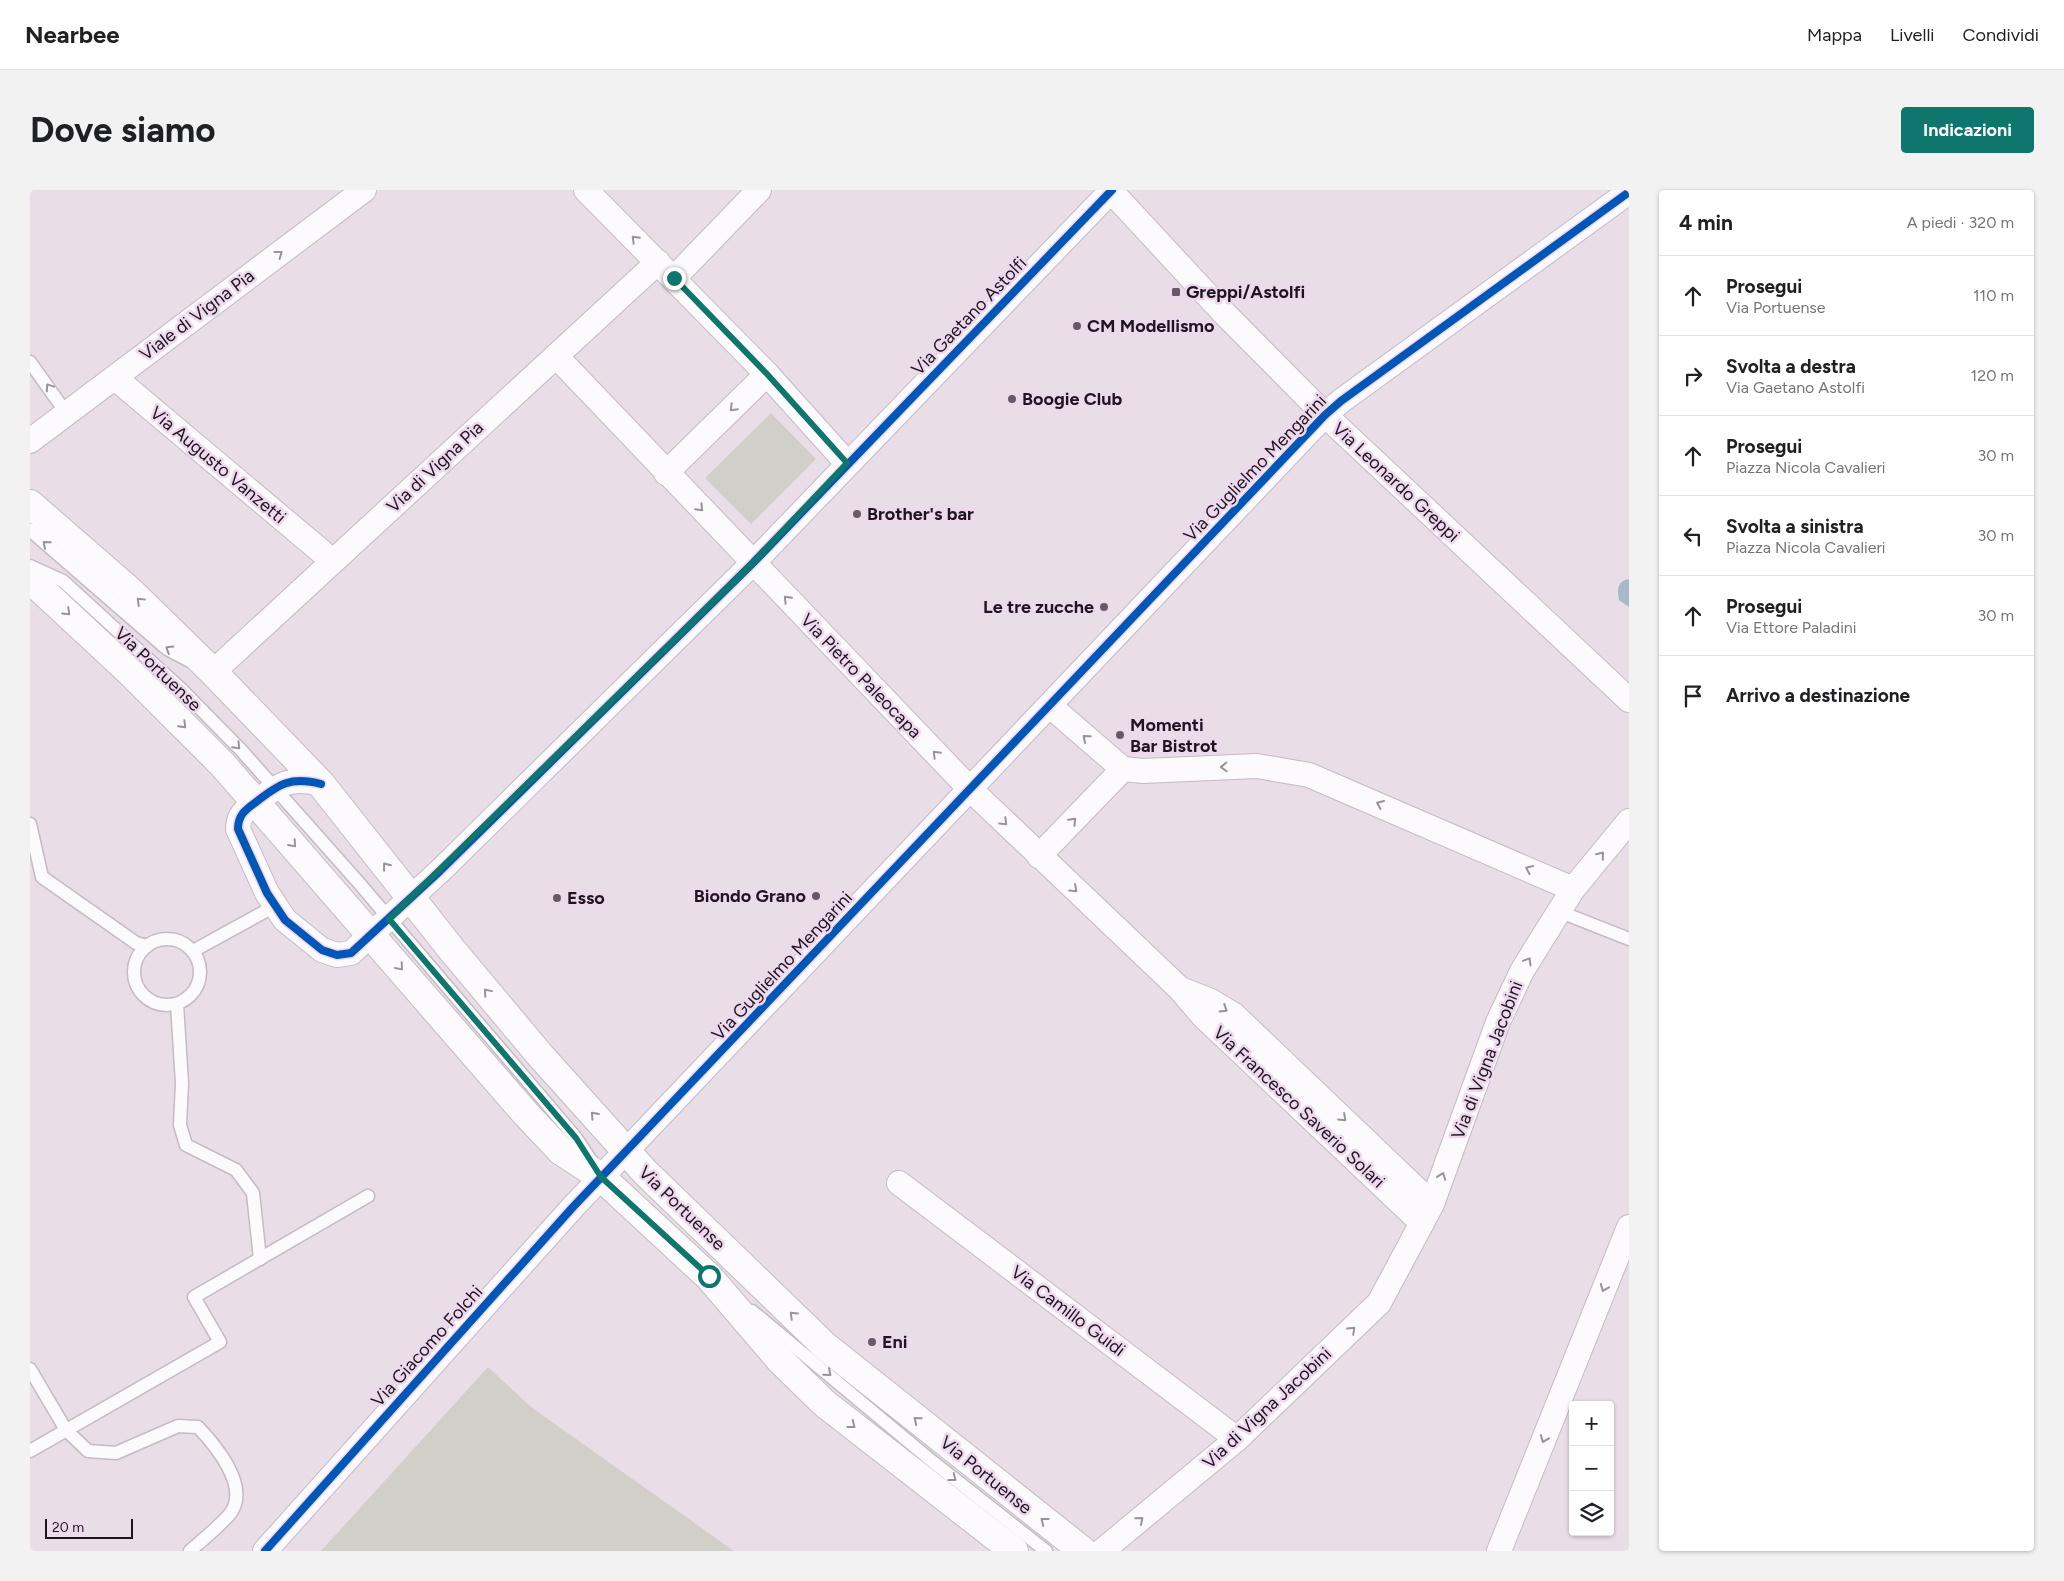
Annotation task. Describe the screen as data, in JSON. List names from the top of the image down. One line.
{"streets":{"main road":["Via Portuense"],"street":["Viale di Vigna Pia","Via Gaetano Astolfi","Via Augusto Vanzetti","Via di Vigna Pia","Via Guglielmo Mengarini","Via Leonardo Greppi","Via Pietro Paleocapa","Via di Vigna Jacobini","Via Francesco Saverio Solari","Via Camillo Guidi","Via Giacomo Folchi"]},"crossings":[["Viale di Vigna Pia","Via Augusto Vanzetti"],["Via Gaetano Astolfi","Via Leonardo Greppi"],["Via Gaetano Astolfi","Via Pietro Paleocapa"],["Via di Vigna Pia","Via Portuense"],["Via di Vigna Pia","Via Pietro Paleocapa"],["Via Guglielmo Mengarini","Via Leonardo Greppi"],["Via Guglielmo Mengarini","Via Portuense"],["Via Guglielmo Mengarini","Via Pietro Paleocapa"],["Via Guglielmo Mengarini","Via Giacomo Folchi"],["Via Portuense","Via Giacomo Folchi"],["Via Pietro Paleocapa","Via Francesco Saverio Solari"],["Via di Vigna Jacobini","Via Francesco Saverio Solari"],["Via di Vigna Jacobini","Via Camillo Guidi"]],"one_way":["Viale di Vigna Pia","Via di Vigna Jacobini","Via Francesco Saverio Solari"],"places":{"transit":["Greppi/Astolfi"],"other":["CM Modellismo","Boogie Club","Brother's bar","Le tre zucche","Momenti Bar Bistrot","Biondo Grano","Esso","Eni"]},"scale_bar":"20 m","page":{"header":"Nearbee","nav":["Mappa","Livelli","Condividi"],"buttons":"Indicazioni","title":"Dove siamo","heading":["4 min","A piedi · 320 m"],"list":[["Prosegui","Via Portuense","110 m"],["Svolta a destra","Via Gaetano Astolfi","120 m"],["Prosegui","Piazza Nicola Cavalieri","30 m"],["Svolta a sinistra","Piazza Nicola Cavalieri","30 m"],["Prosegui","Via Ettore Paladini","30 m"],"Arrivo a destinazione"],"map_buttons":["+","−"],"scale":"20 m"}}
